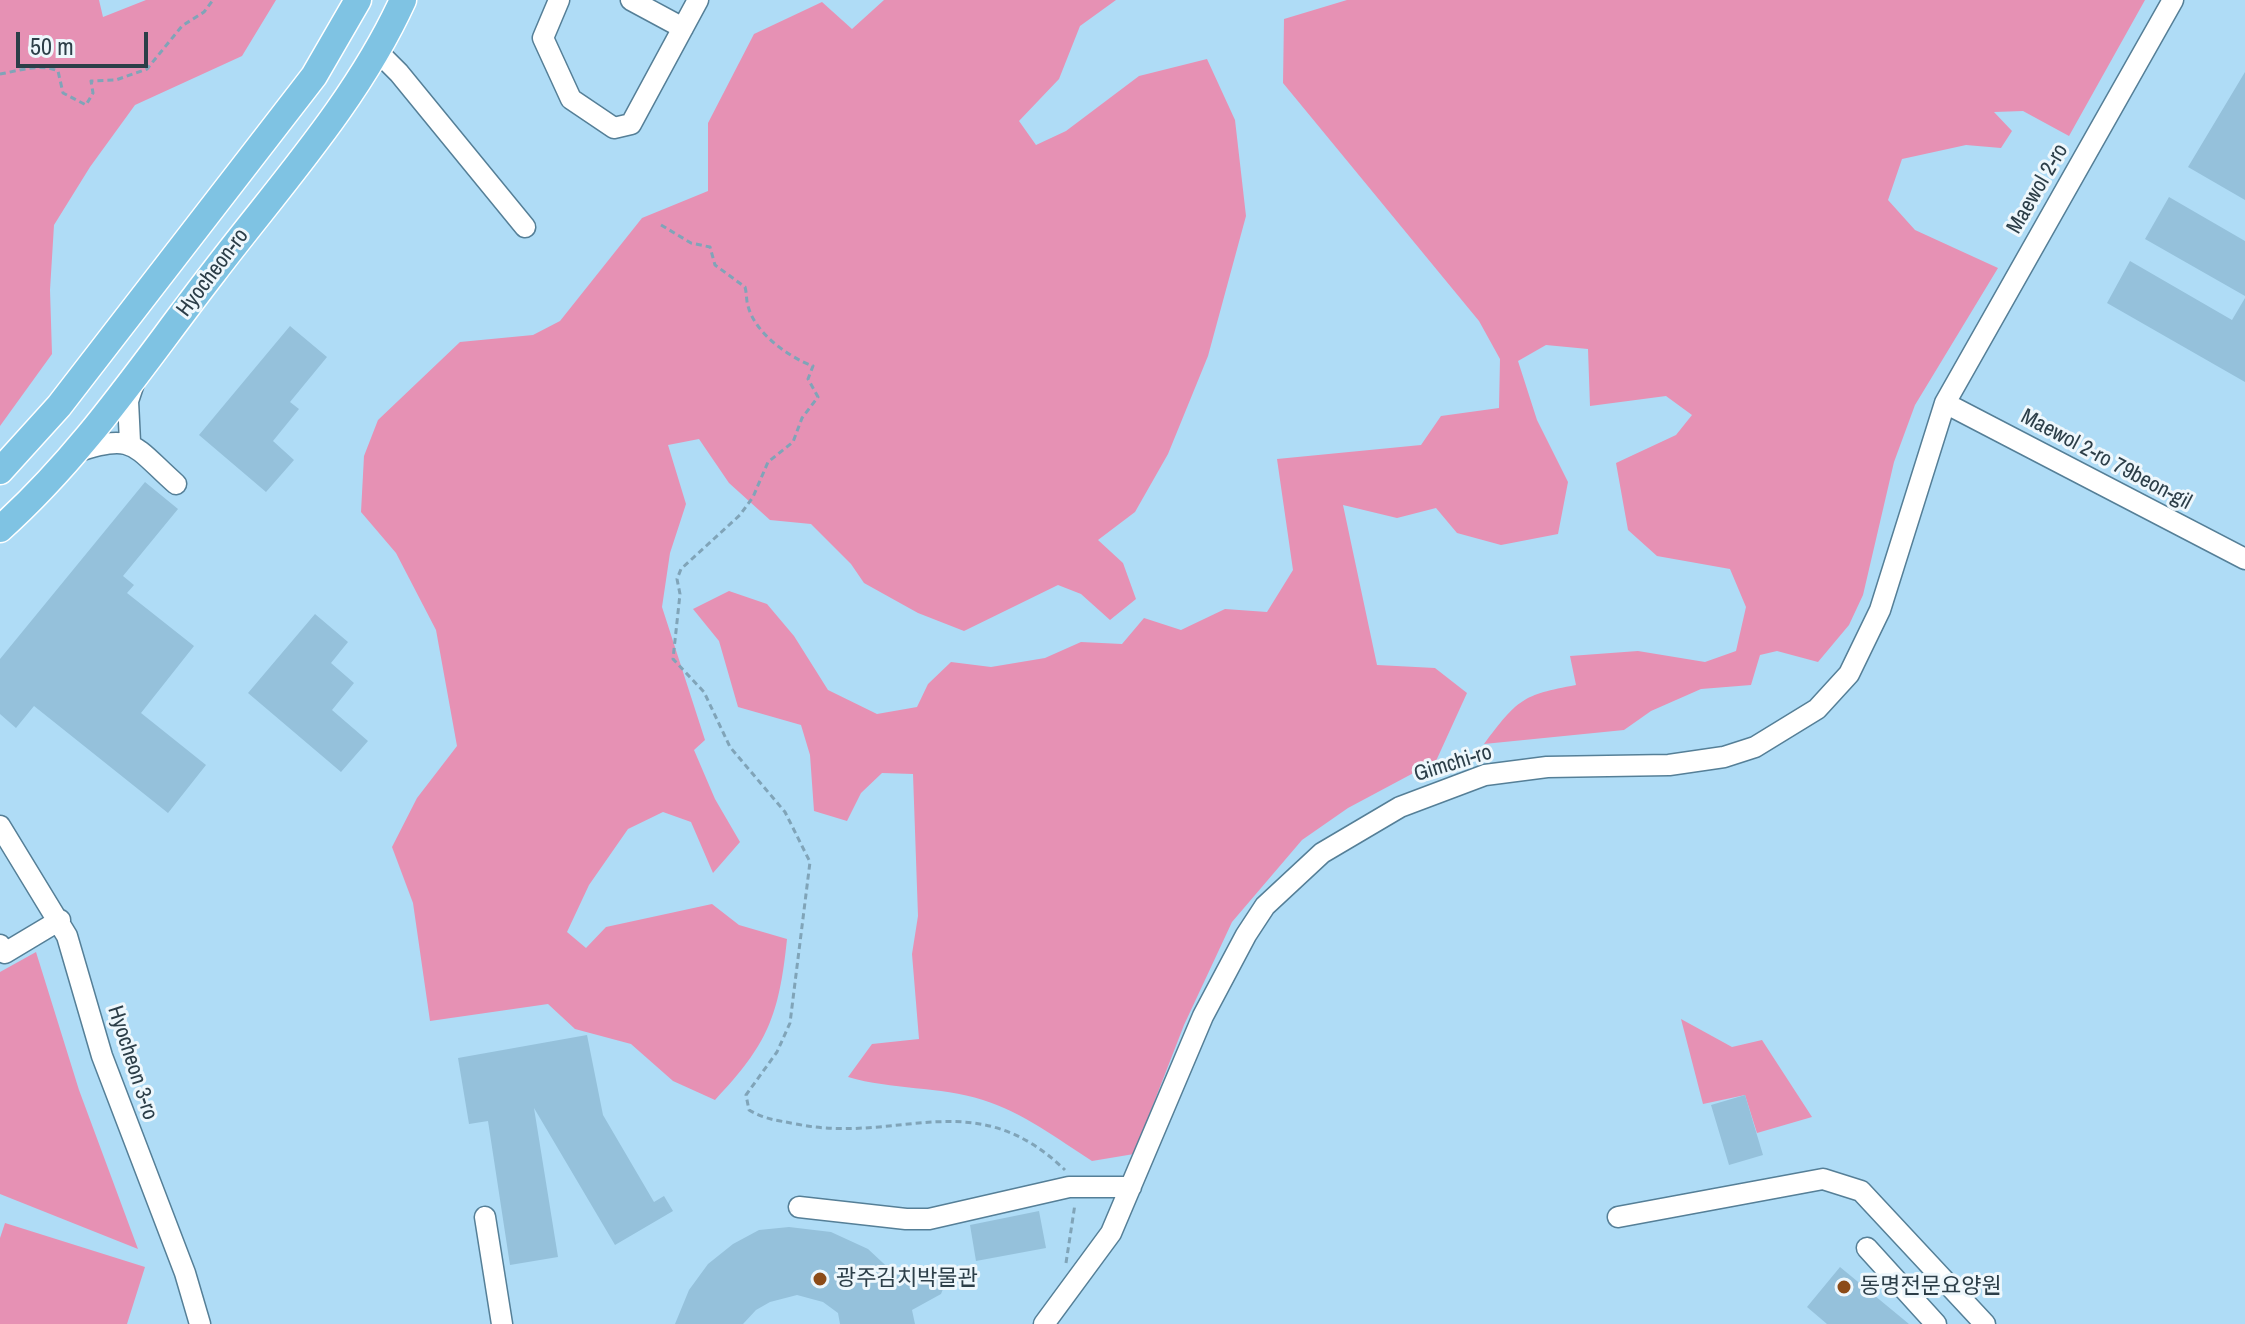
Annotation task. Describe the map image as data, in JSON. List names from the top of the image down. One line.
{"streets":{"main road":["Hyocheon-ro"],"street":["Maewol 2-ro","Maewol 2-ro 79beon-gil","Gimchi-ro","Hyocheon 3-ro"]},"crossings":[["Maewol 2-ro","Maewol 2-ro 79beon-gil"],["Maewol 2-ro","Gimchi-ro"],["Maewol 2-ro 79beon-gil","Gimchi-ro"]],"places":["광주김치박물관","동명전문요양원"],"scale_bar":"50 m"}
